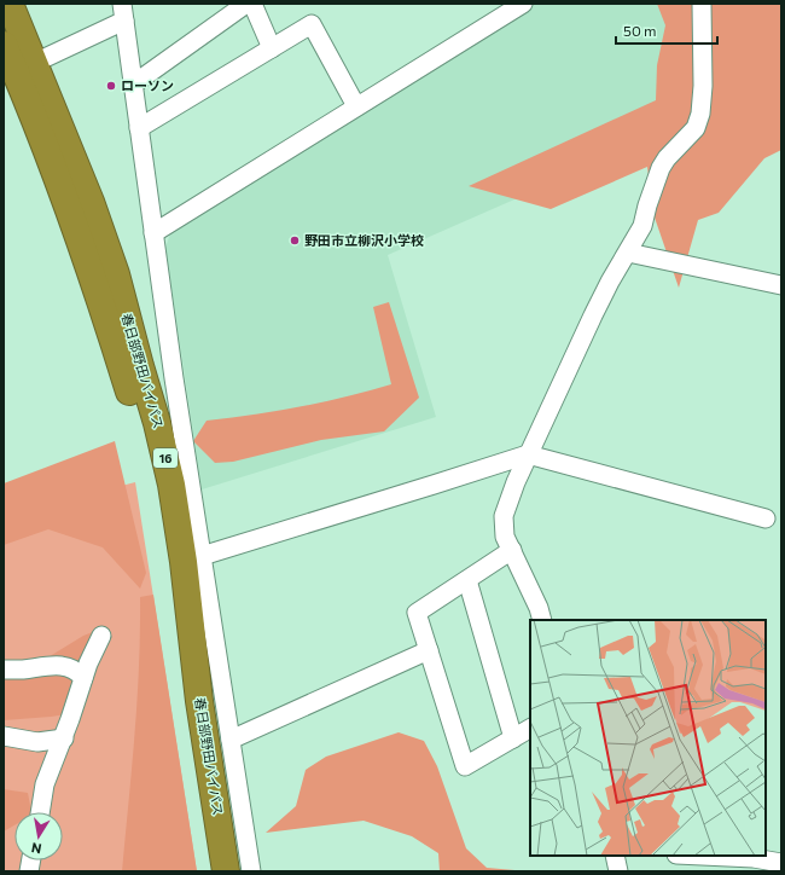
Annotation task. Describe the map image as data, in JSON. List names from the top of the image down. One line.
{"streets":{"highway":["春日部野田バイパス","16"]},"places":["ローソン","野田市立柳沢小学校"],"scale_bar":"50 m","north":"bottom"}
